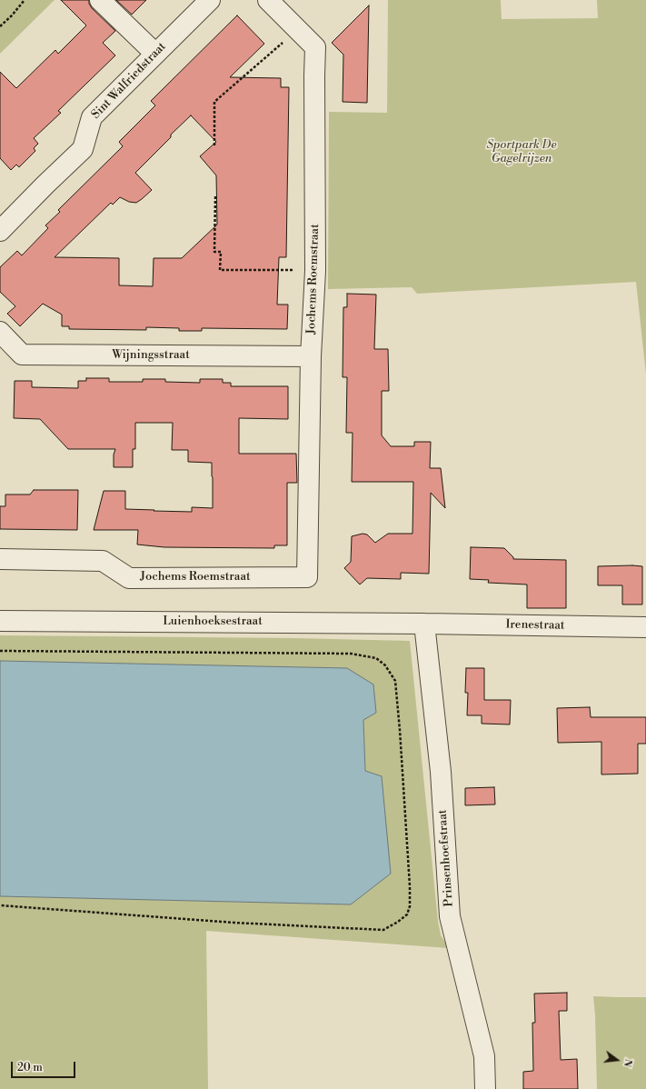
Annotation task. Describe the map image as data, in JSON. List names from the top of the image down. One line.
{"streets":{"street":["Sint Walfriedstraat","Jochems Roemstraat","Wijningsstraat","Luienhoeksestraat","Irenestraat","Prinsenhoefstraat"]},"crossings":[["Jochems Roemstraat","Wijningsstraat"],["Luienhoeksestraat","Irenestraat"],["Luienhoeksestraat","Prinsenhoefstraat"],["Irenestraat","Prinsenhoefstraat"]],"parks":["Sportpark De Gagelrijzen"],"scale_bar":"20 m","north":"right"}
